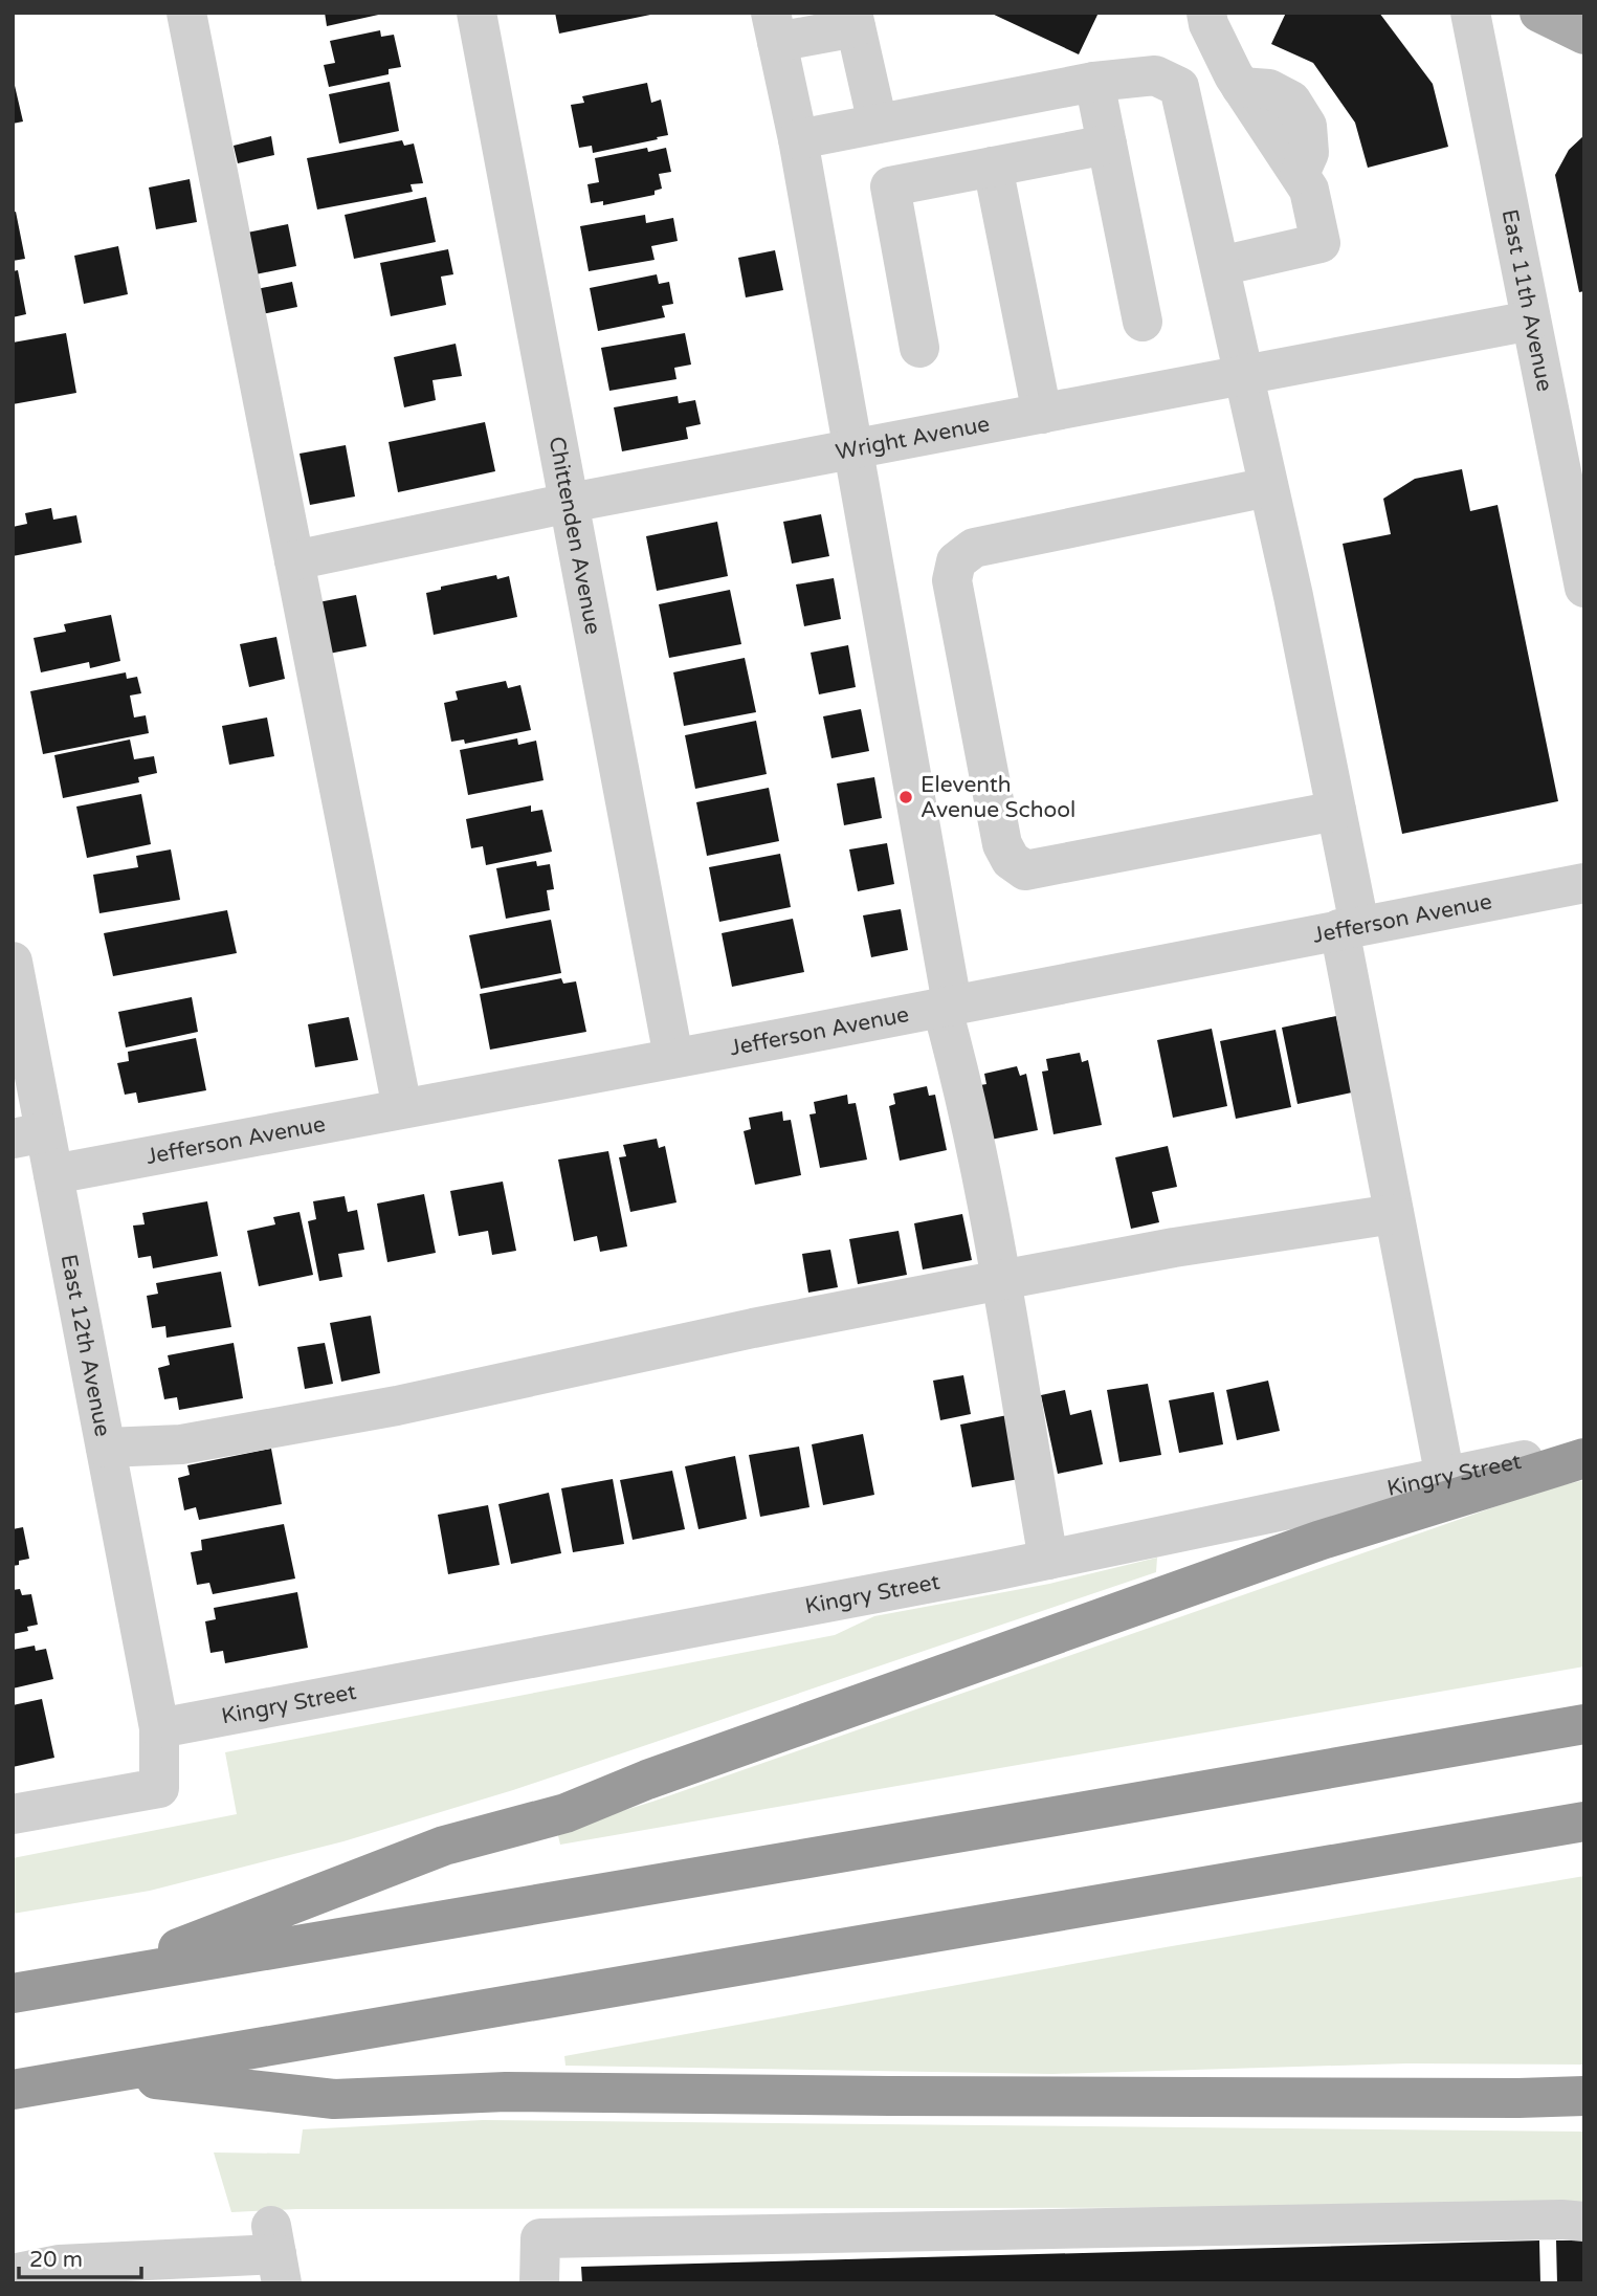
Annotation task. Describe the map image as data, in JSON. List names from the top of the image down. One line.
{"streets":{"street":["East 11th Avenue","Wright Avenue","Chittenden Avenue","Jefferson Avenue","East 12th Avenue","Kingry Street"]},"crossings":[["East 11th Avenue","Wright Avenue"],["Wright Avenue","Chittenden Avenue"],["Chittenden Avenue","Jefferson Avenue"],["Jefferson Avenue","East 12th Avenue"],["East 12th Avenue","Kingry Street"]],"places":["Eleventh Avenue School"],"scale_bar":"20 m"}
